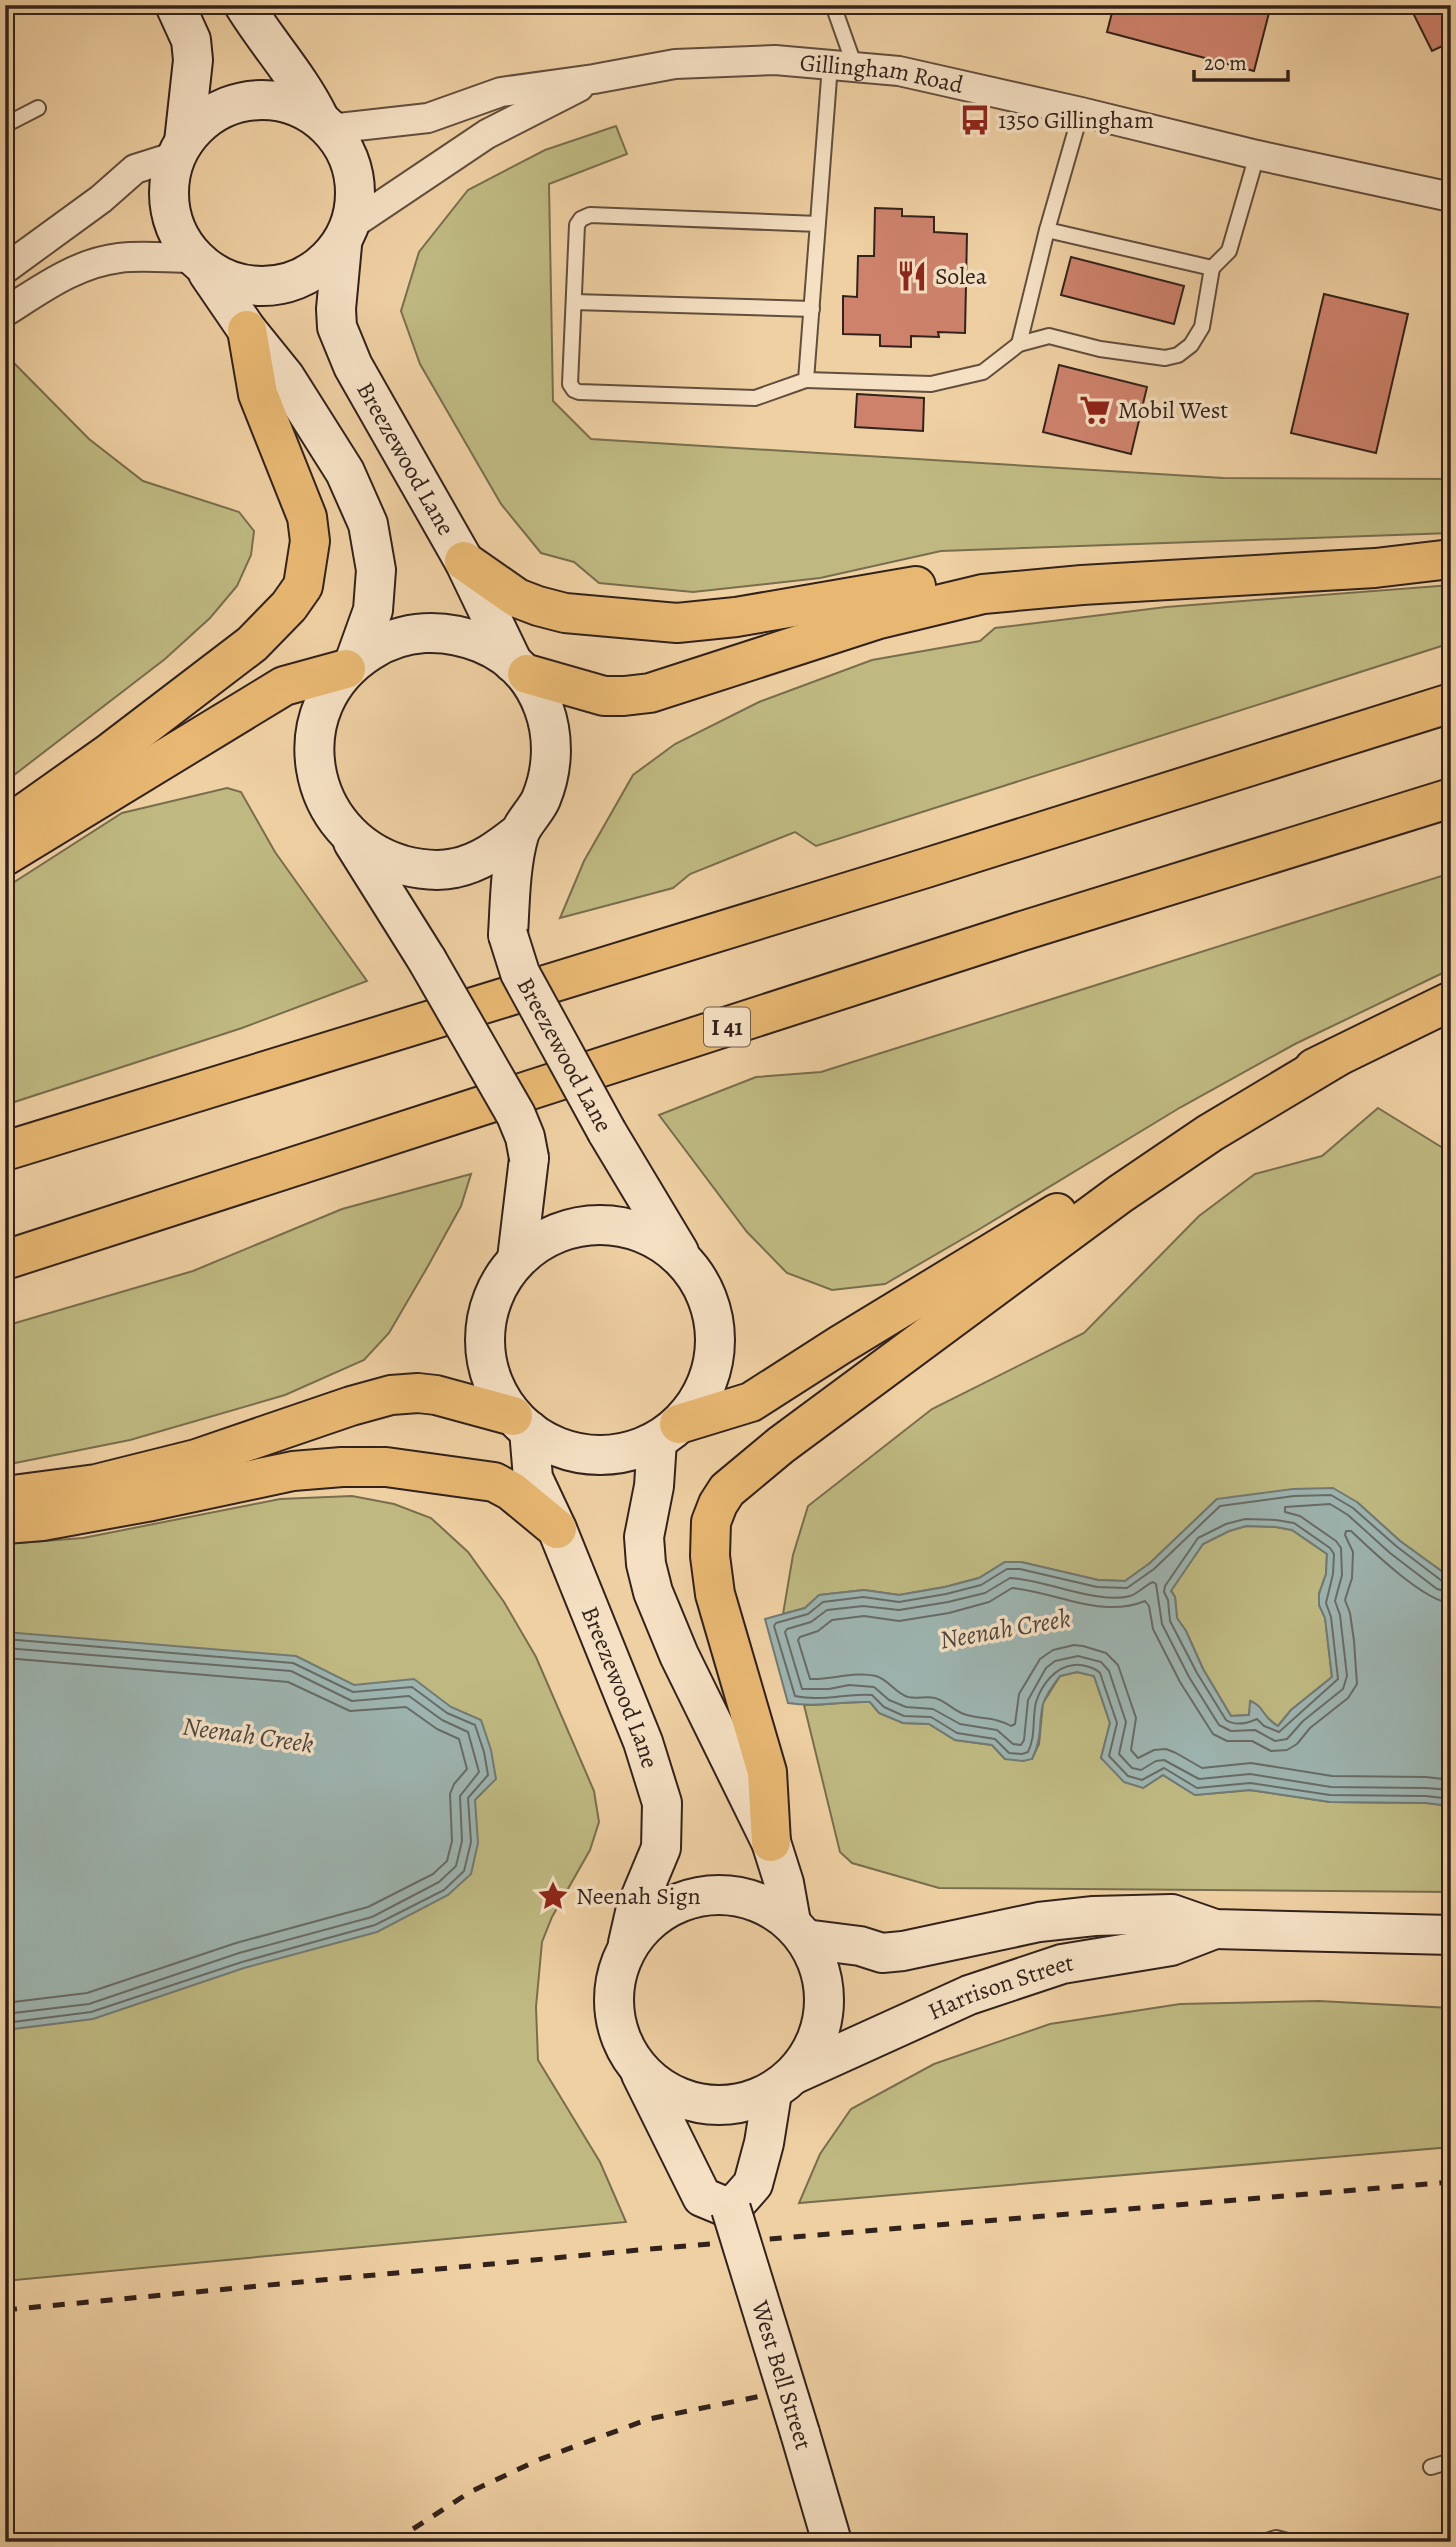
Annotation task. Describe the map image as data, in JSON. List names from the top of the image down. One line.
{"streets":{"highway":["I 41"],"main road":["Breezewood Lane","Harrison Street","West Bell Street"],"street":["Gillingham Road"]},"crossings":[["Gillingham Road","Breezewood Lane"],["Breezewood Lane","Harrison Street"]],"water":["Neenah Creek"],"places":{"bus stop":["1350 Gillingham"],"restaurant":["Solea"],"supermarket":["Mobil West"],"place":["Neenah Sign"]},"scale_bar":"20 m"}
